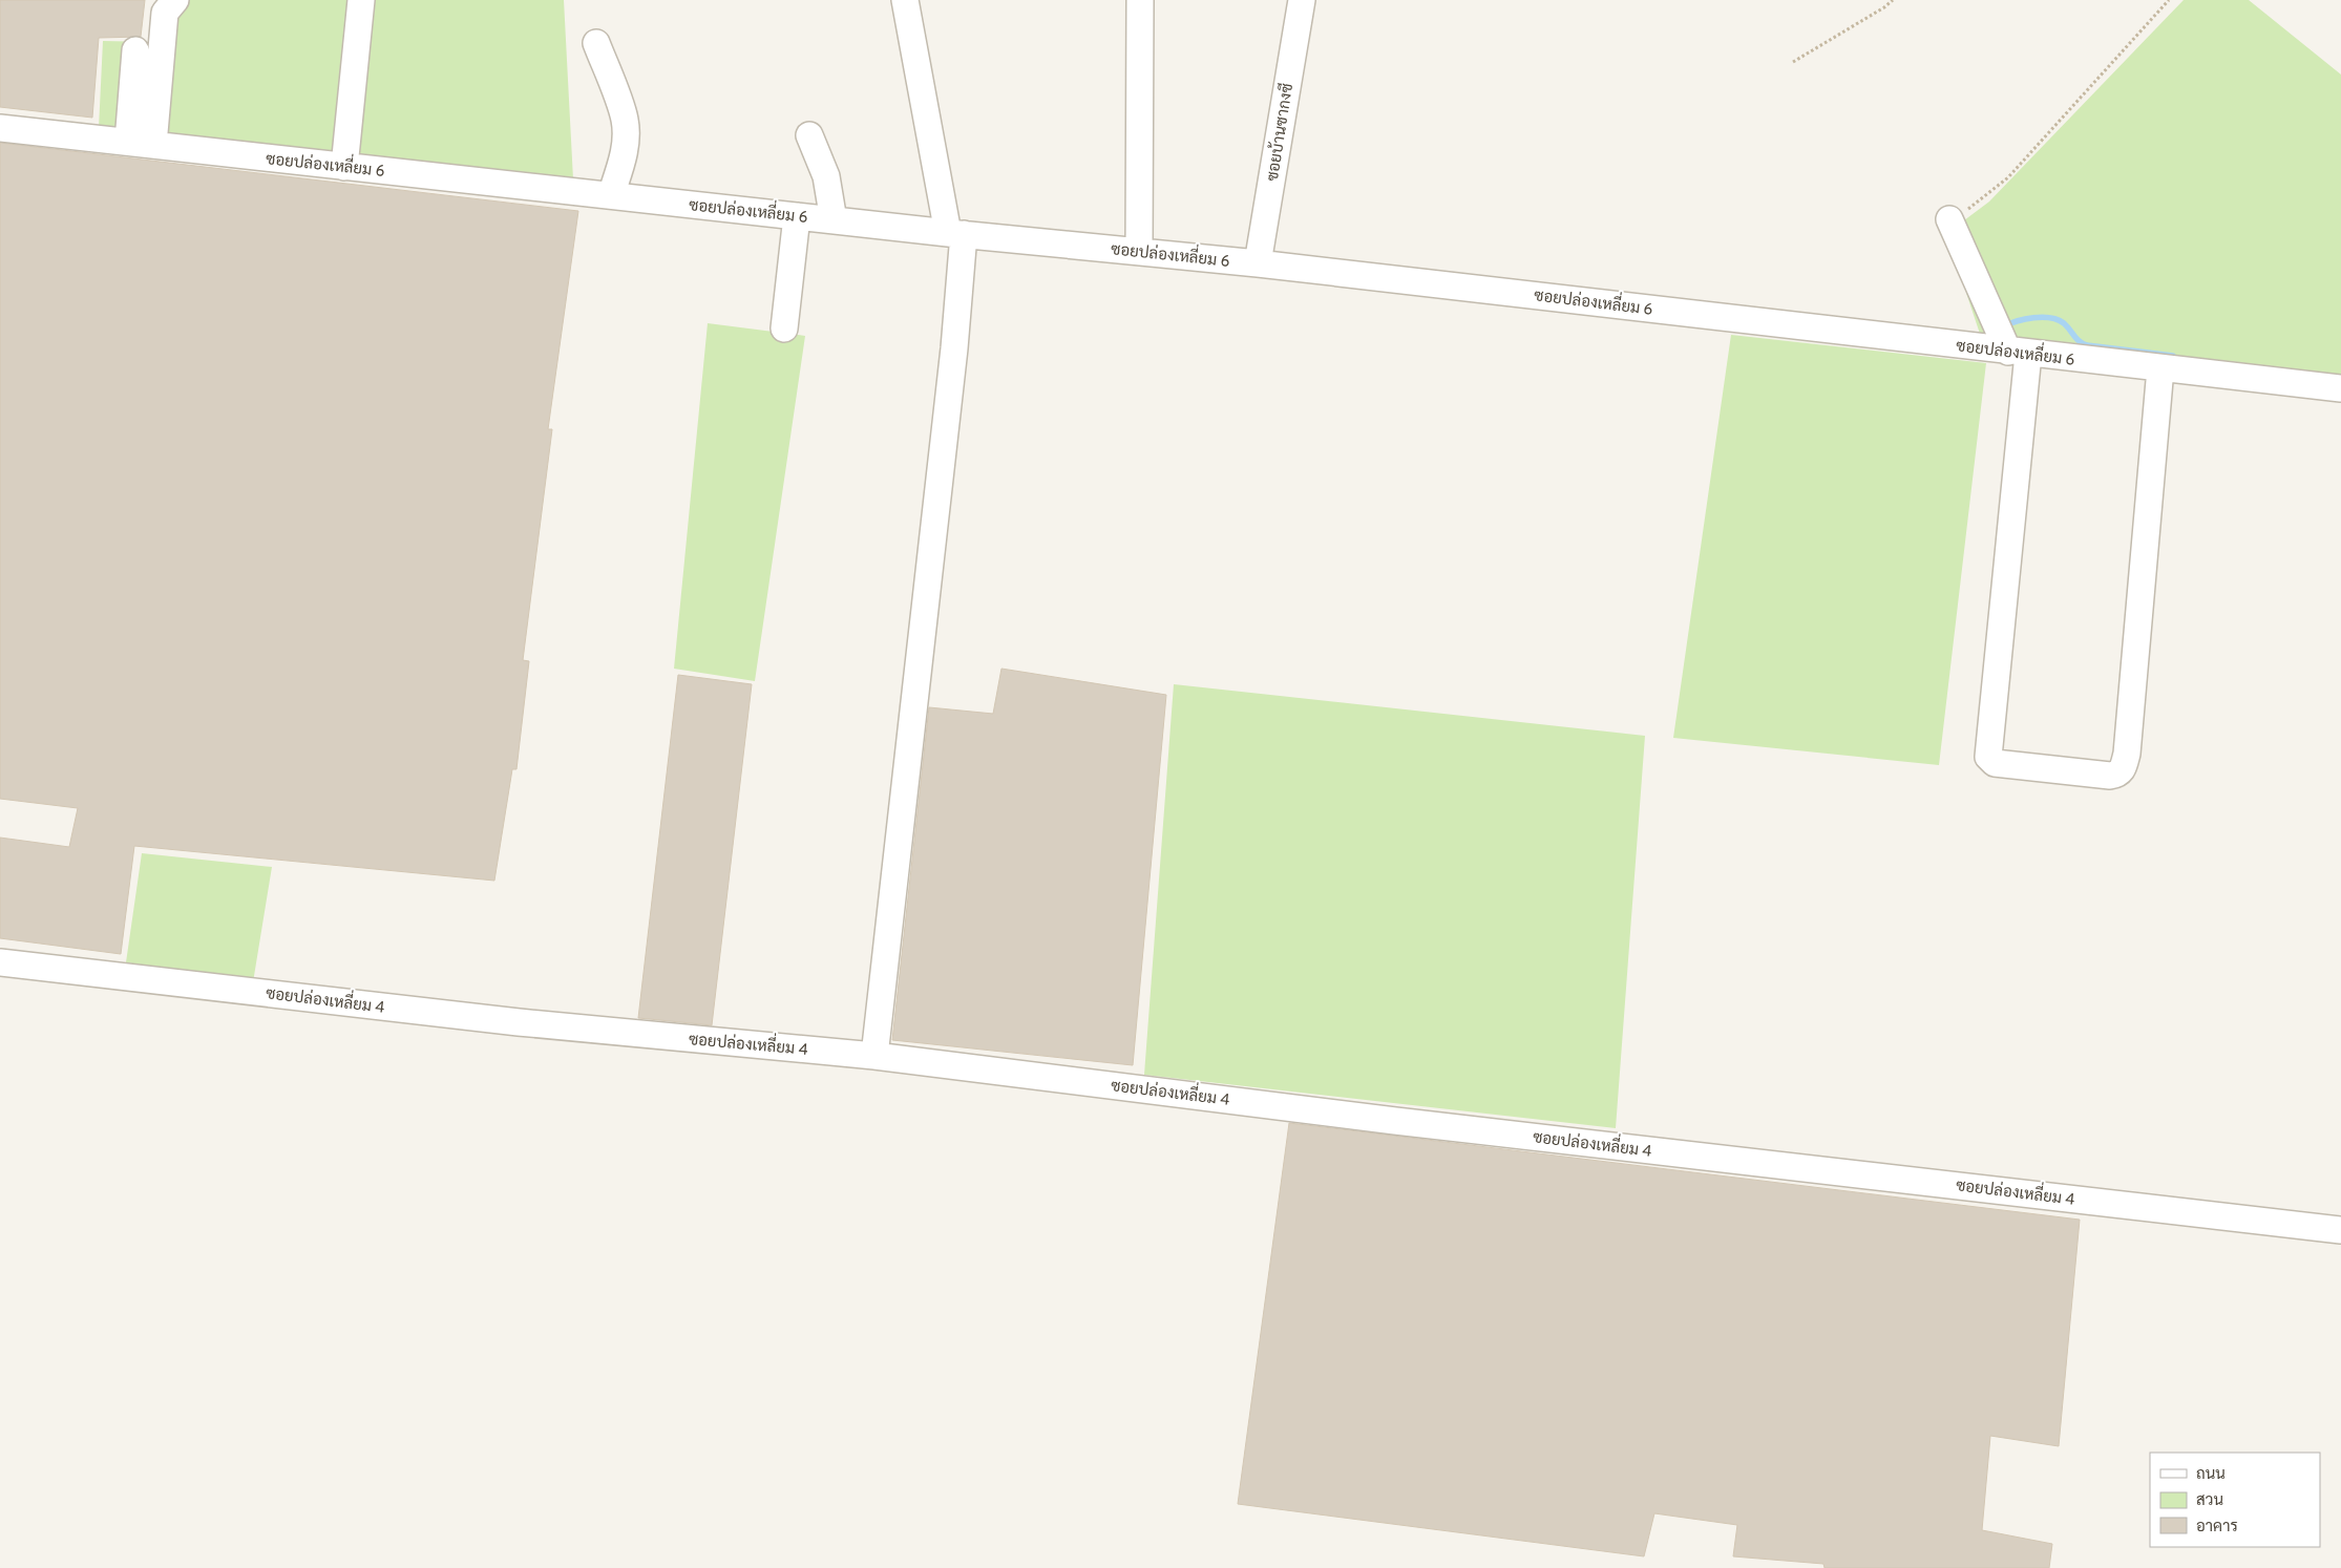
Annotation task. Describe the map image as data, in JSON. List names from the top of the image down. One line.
{"streets":{"street":["ซอยบ้านซากงซี","ซอยปล่องเหลี่ยม 6","ซอยปล่องเหลี่ยม 4"]},"crossings":[["ซอยบ้านซากงซี","ซอยปล่องเหลี่ยม 6"]],"legend":["ถนน","สวน","อาคาร"]}
